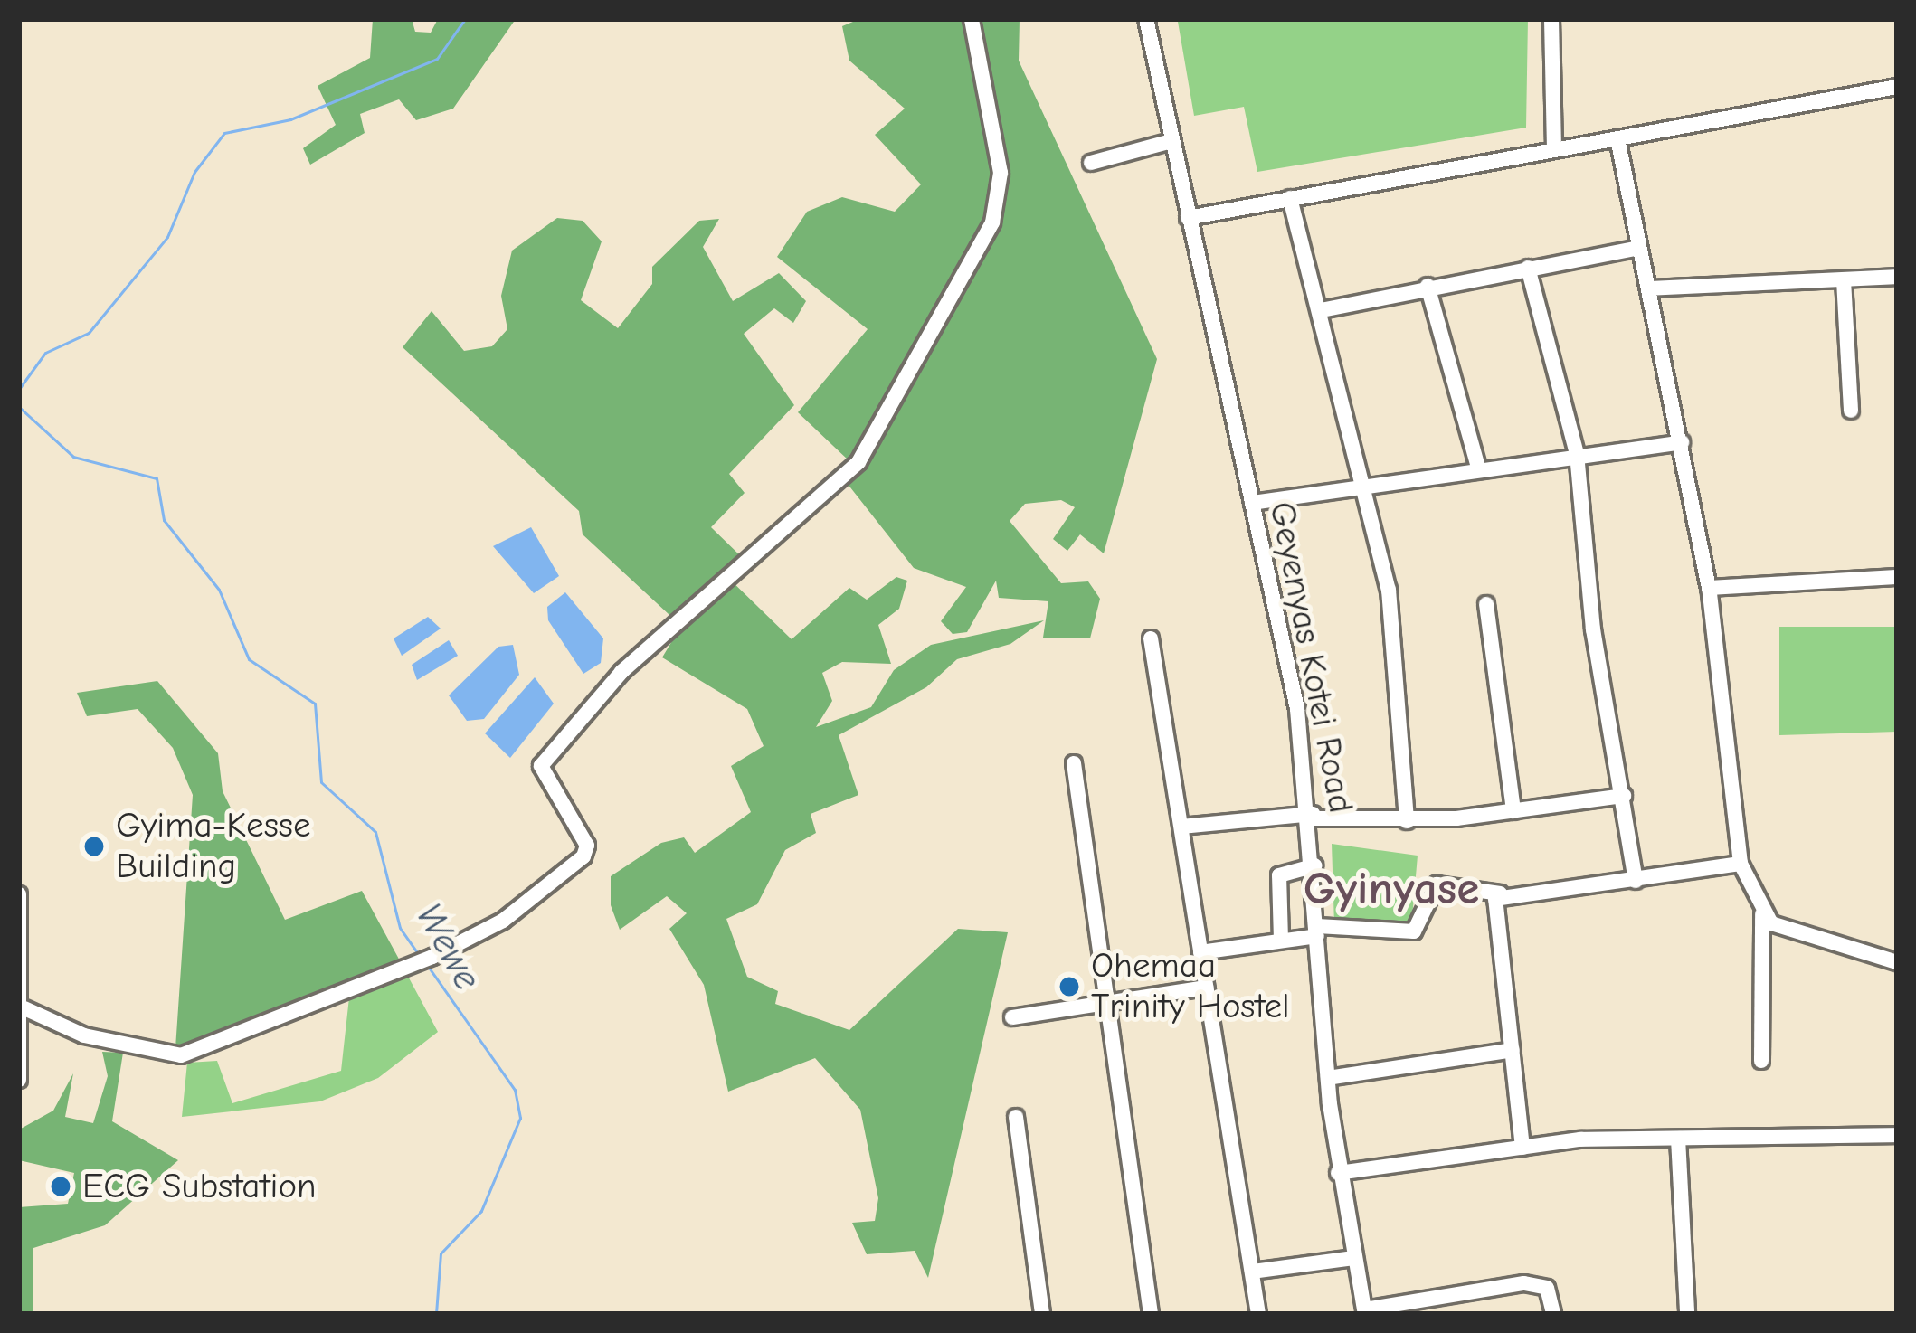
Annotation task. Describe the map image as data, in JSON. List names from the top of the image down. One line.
{"streets":{"street":["Geyenyas Kotei Road"]},"districts":["Gyinyase"],"water":["Wewe"],"places":["Gyima-Kesse Building","Ohemaa Trinity Hostel","ECG Substation"]}
